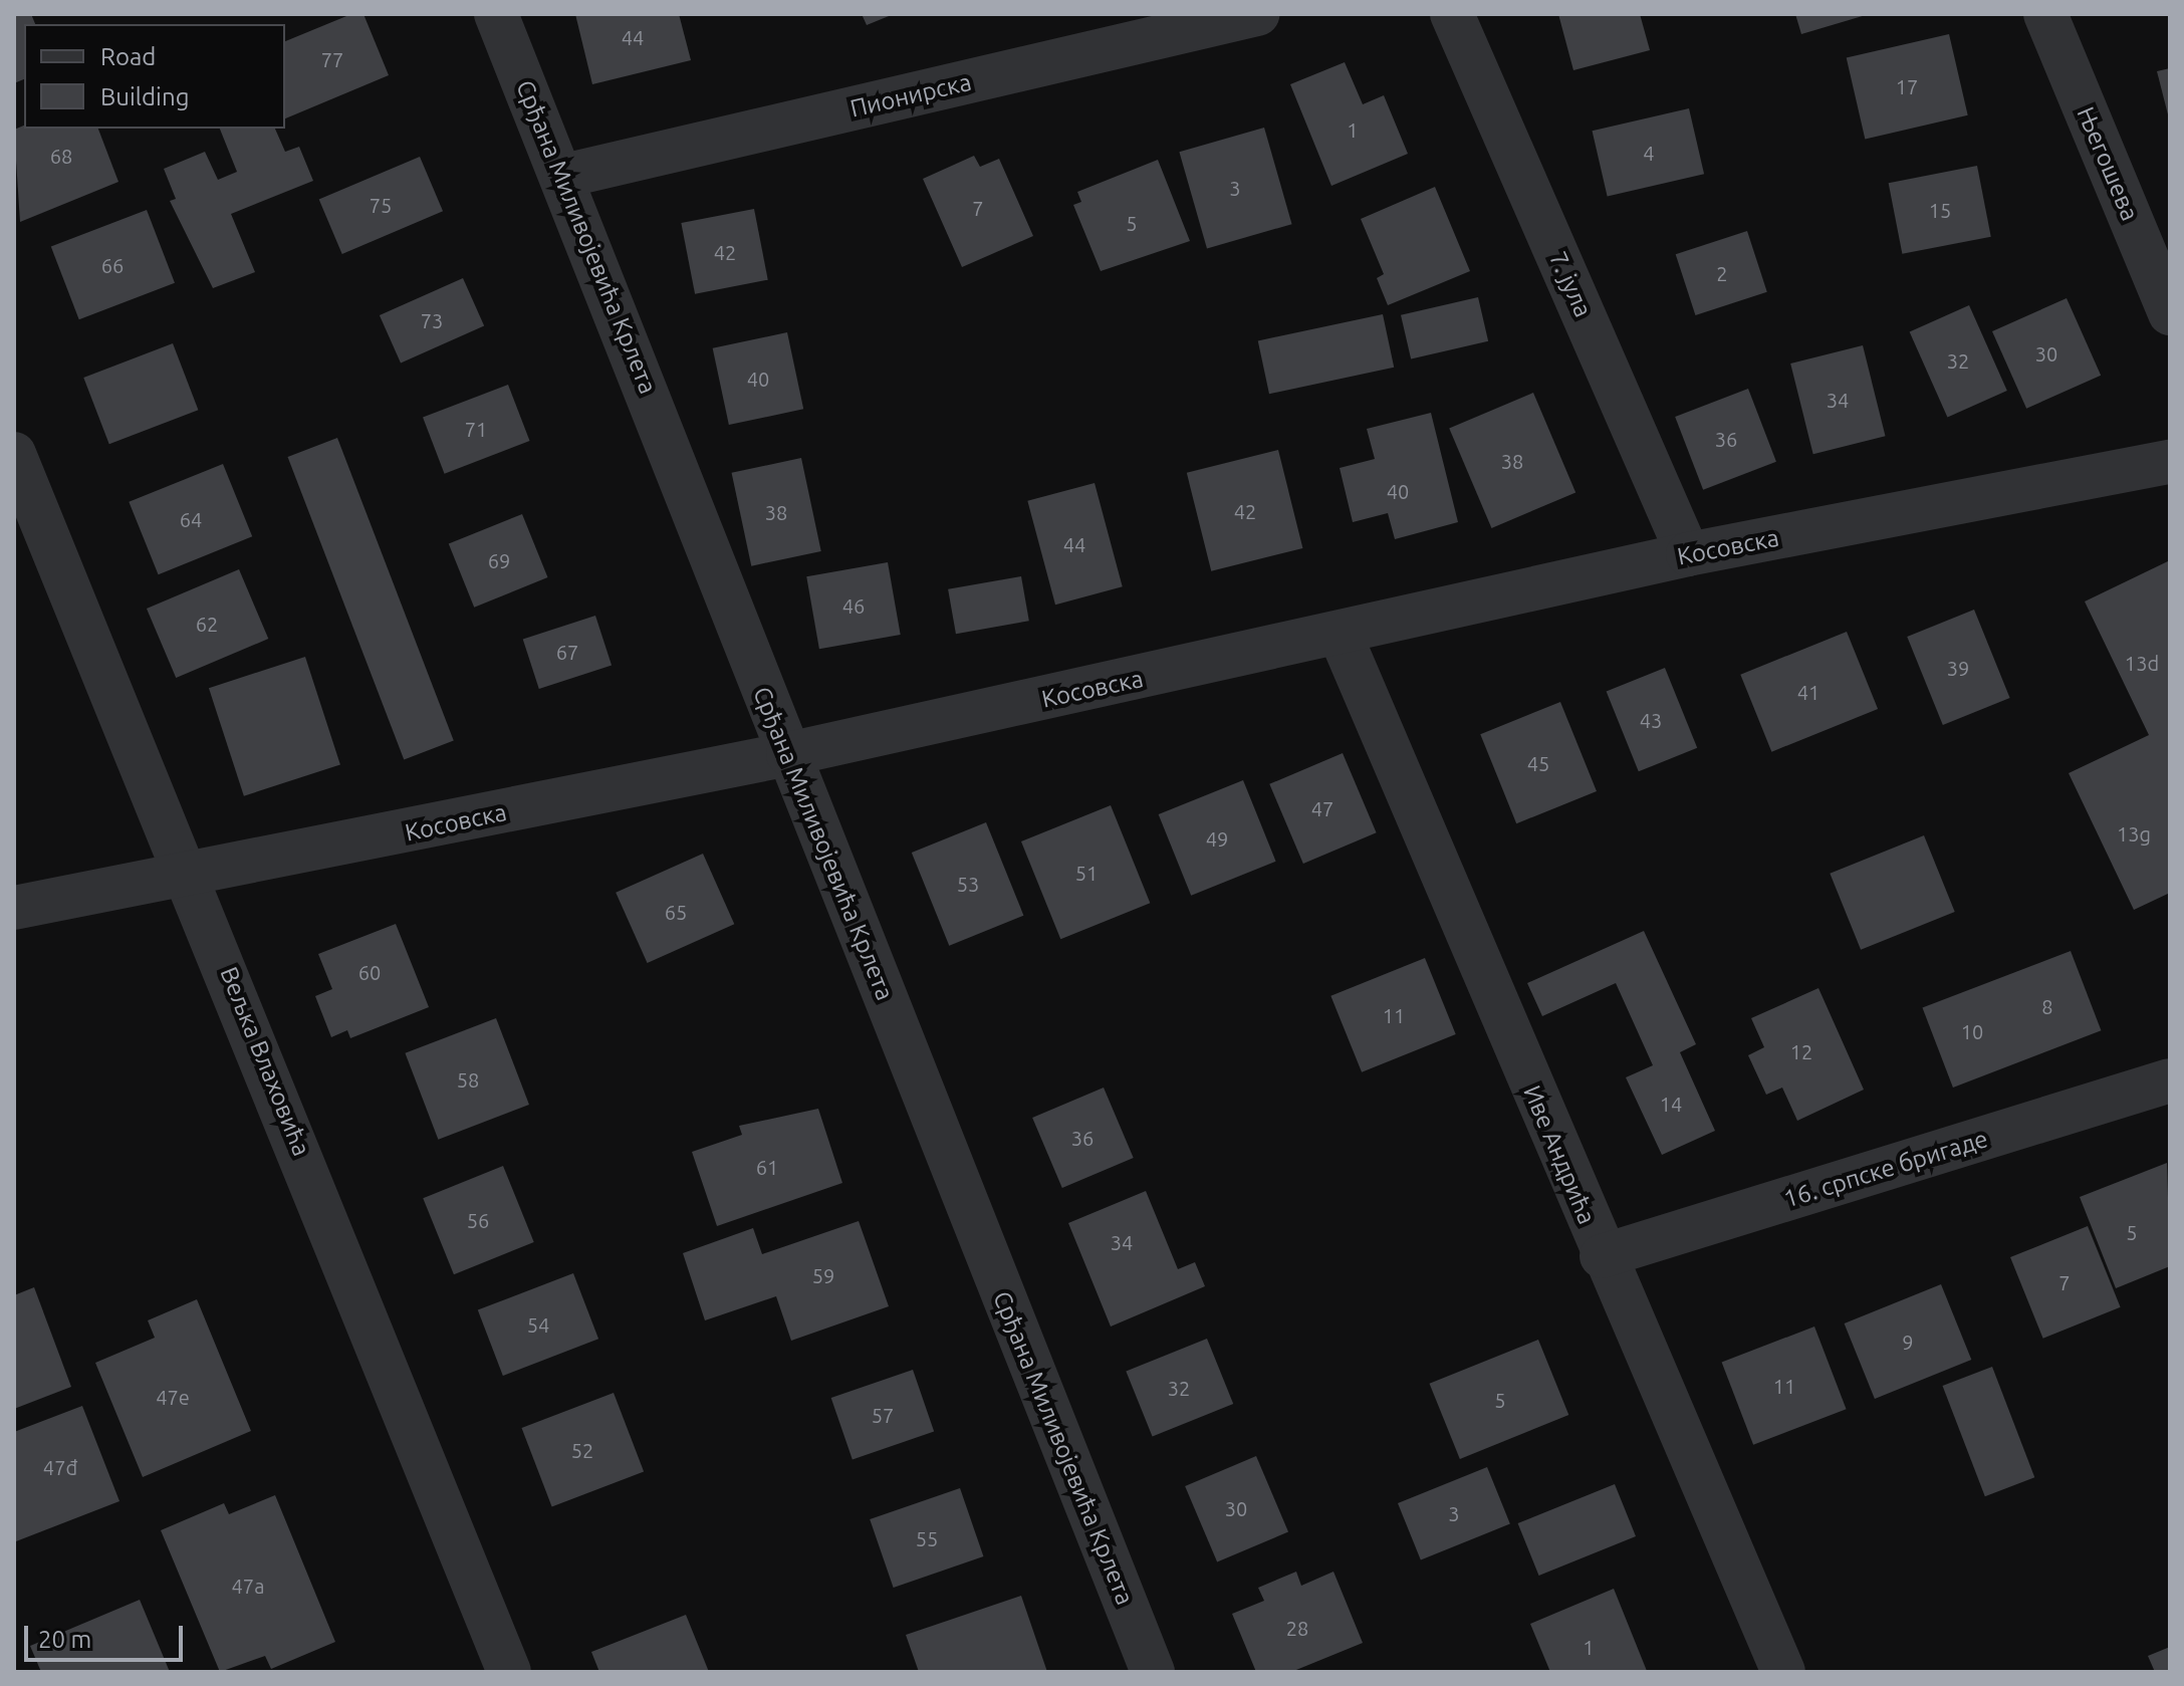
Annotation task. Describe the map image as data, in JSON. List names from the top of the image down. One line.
{"streets":{"street":["Пионирска","Његошева","Срђана Миливојевића Крлета","7. јула","Косовска","Вељка Влаховића","Иве Андрића","16. српске бригаде"]},"crossings":[["Пионирска","Срђана Миливојевића Крлета"],["Срђана Миливојевића Крлета","Косовска"],["7. јула","Косовска"],["Косовска","Вељка Влаховића"],["Косовска","Иве Андрића"],["Иве Андрића","16. српске бригаде"]],"house_numbers":["44","77","17","1","4","68","3","75","7","15","5","42","66","2","73","30","32","40","34","71","36","38","40","42","38","64","44","69","46","62","67","13d","39","41","43","45","47","13g","49","51","53","65","60","8","11","10","12","58","14","36","61","56","5","34","59","7","54","9","11","32","47e","5","57","52","47đ","30","3","55","47a","28","1"],"legend":["Road","Building"],"scale_bar":"20 m"}
